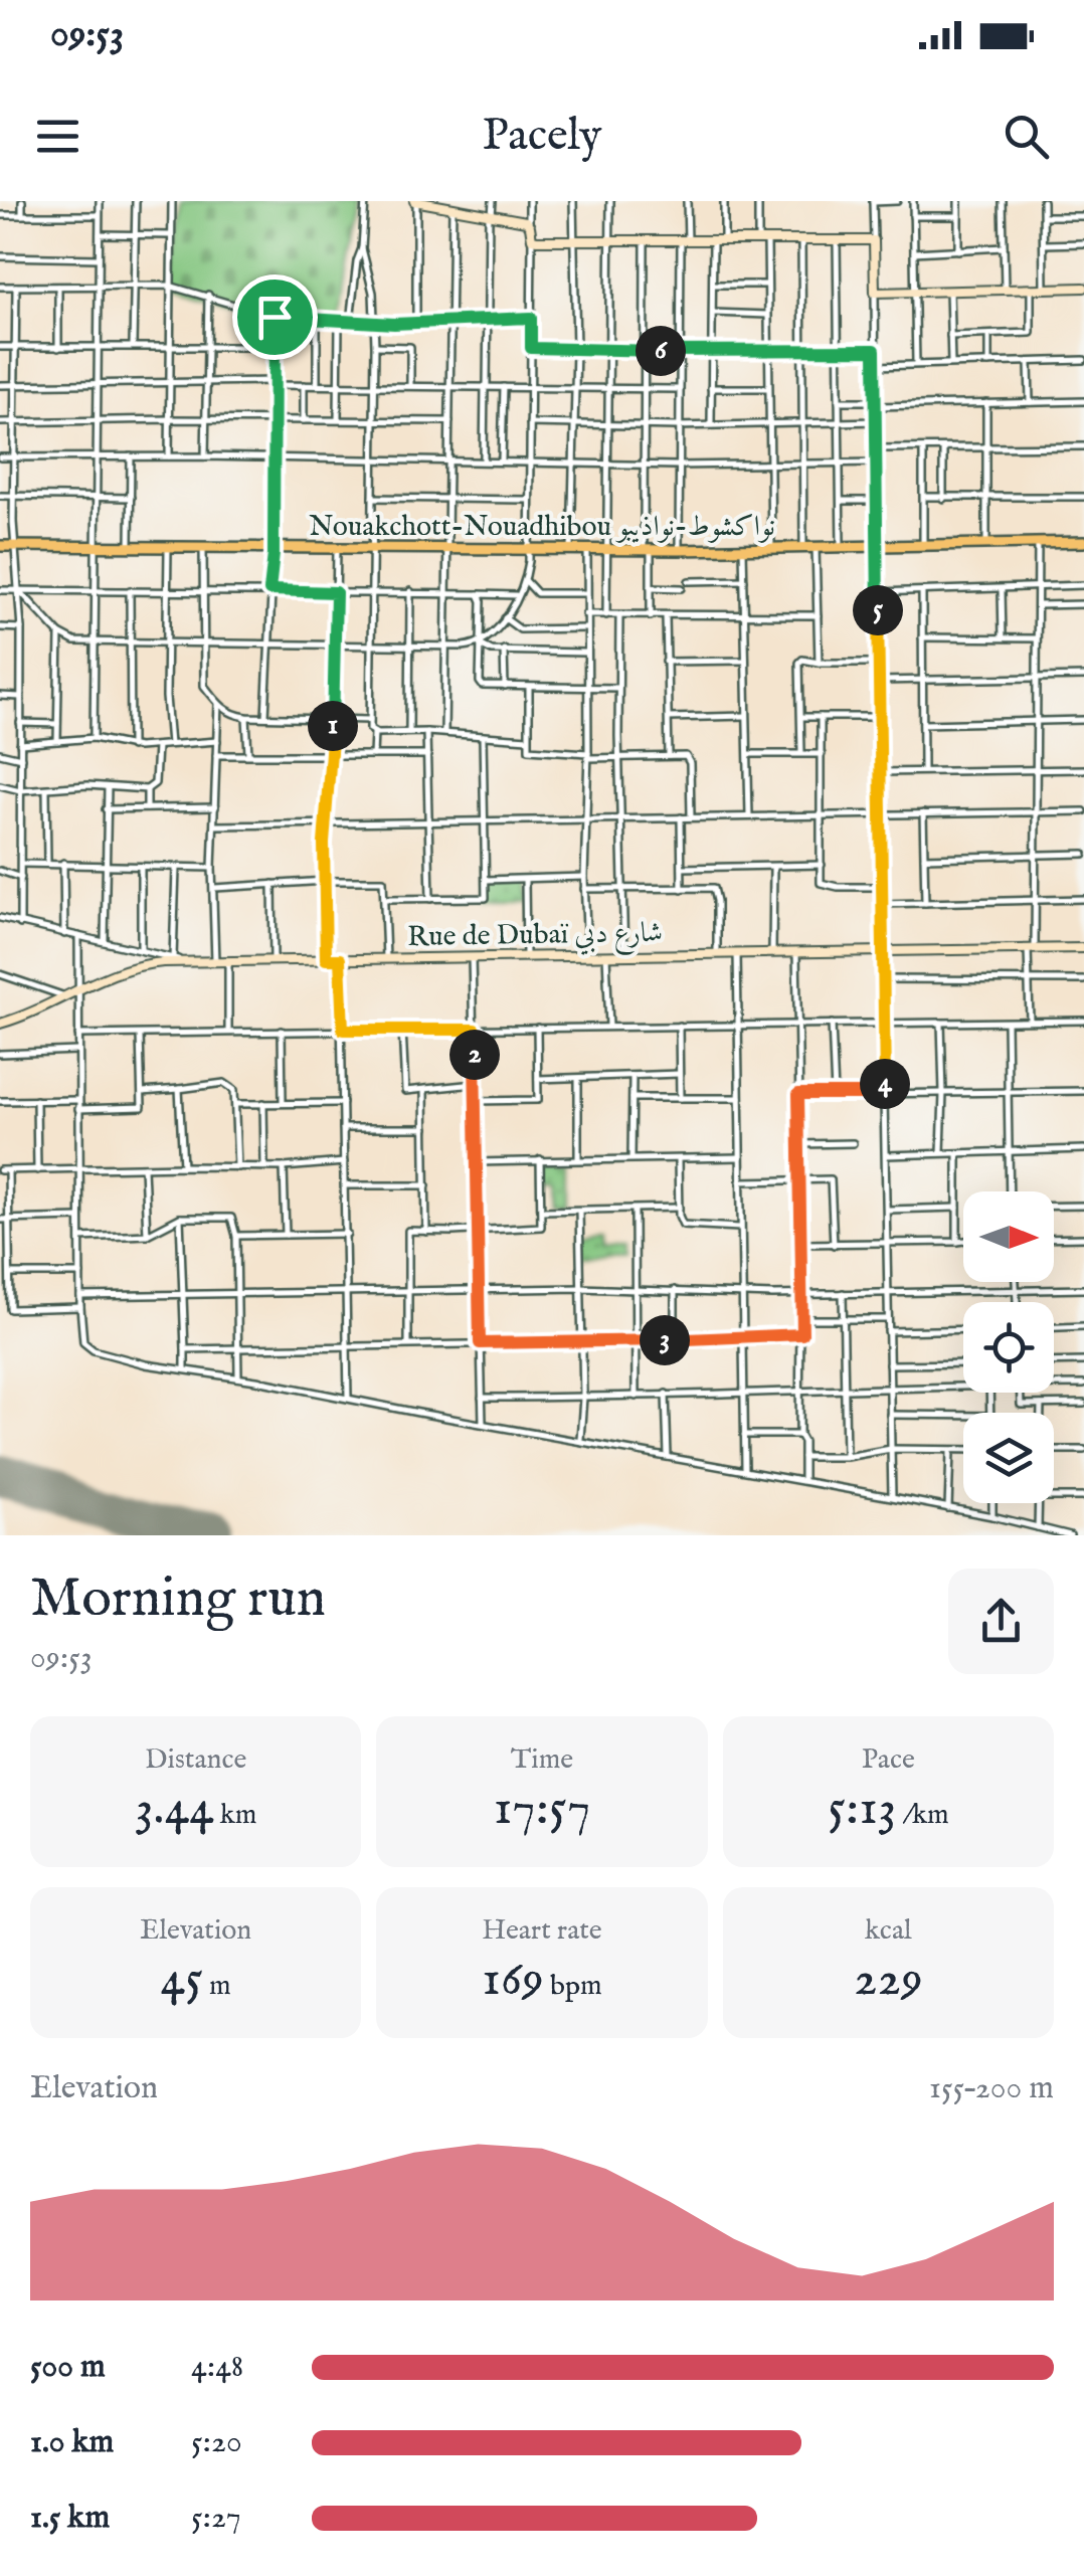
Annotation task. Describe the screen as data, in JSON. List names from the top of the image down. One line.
{"streets":{"highway":["Nouakchott-Nouadhibou نواكشوط-نواذيبو"],"street":["Rue de Dubaï شارع دبي"]},"north":"right","page":{"status":"09:53","header":"Pacely","pins":["6","5","1","2","4","3"],"heading":["Morning run","09:53"],"stats":[["Distance","3.44 km"],["Time","17:57"],["Pace","5:13 /km"],["Elevation","45 m"],["Heart rate","169 bpm"],["kcal","229"]],"chart":["Elevation","155–200 m"],"list":[{"name":"500 m","note":"4:48"},{"name":"1.0 km","note":"5:20"},{"name":"1.5 km","note":"5:27"}]}}
